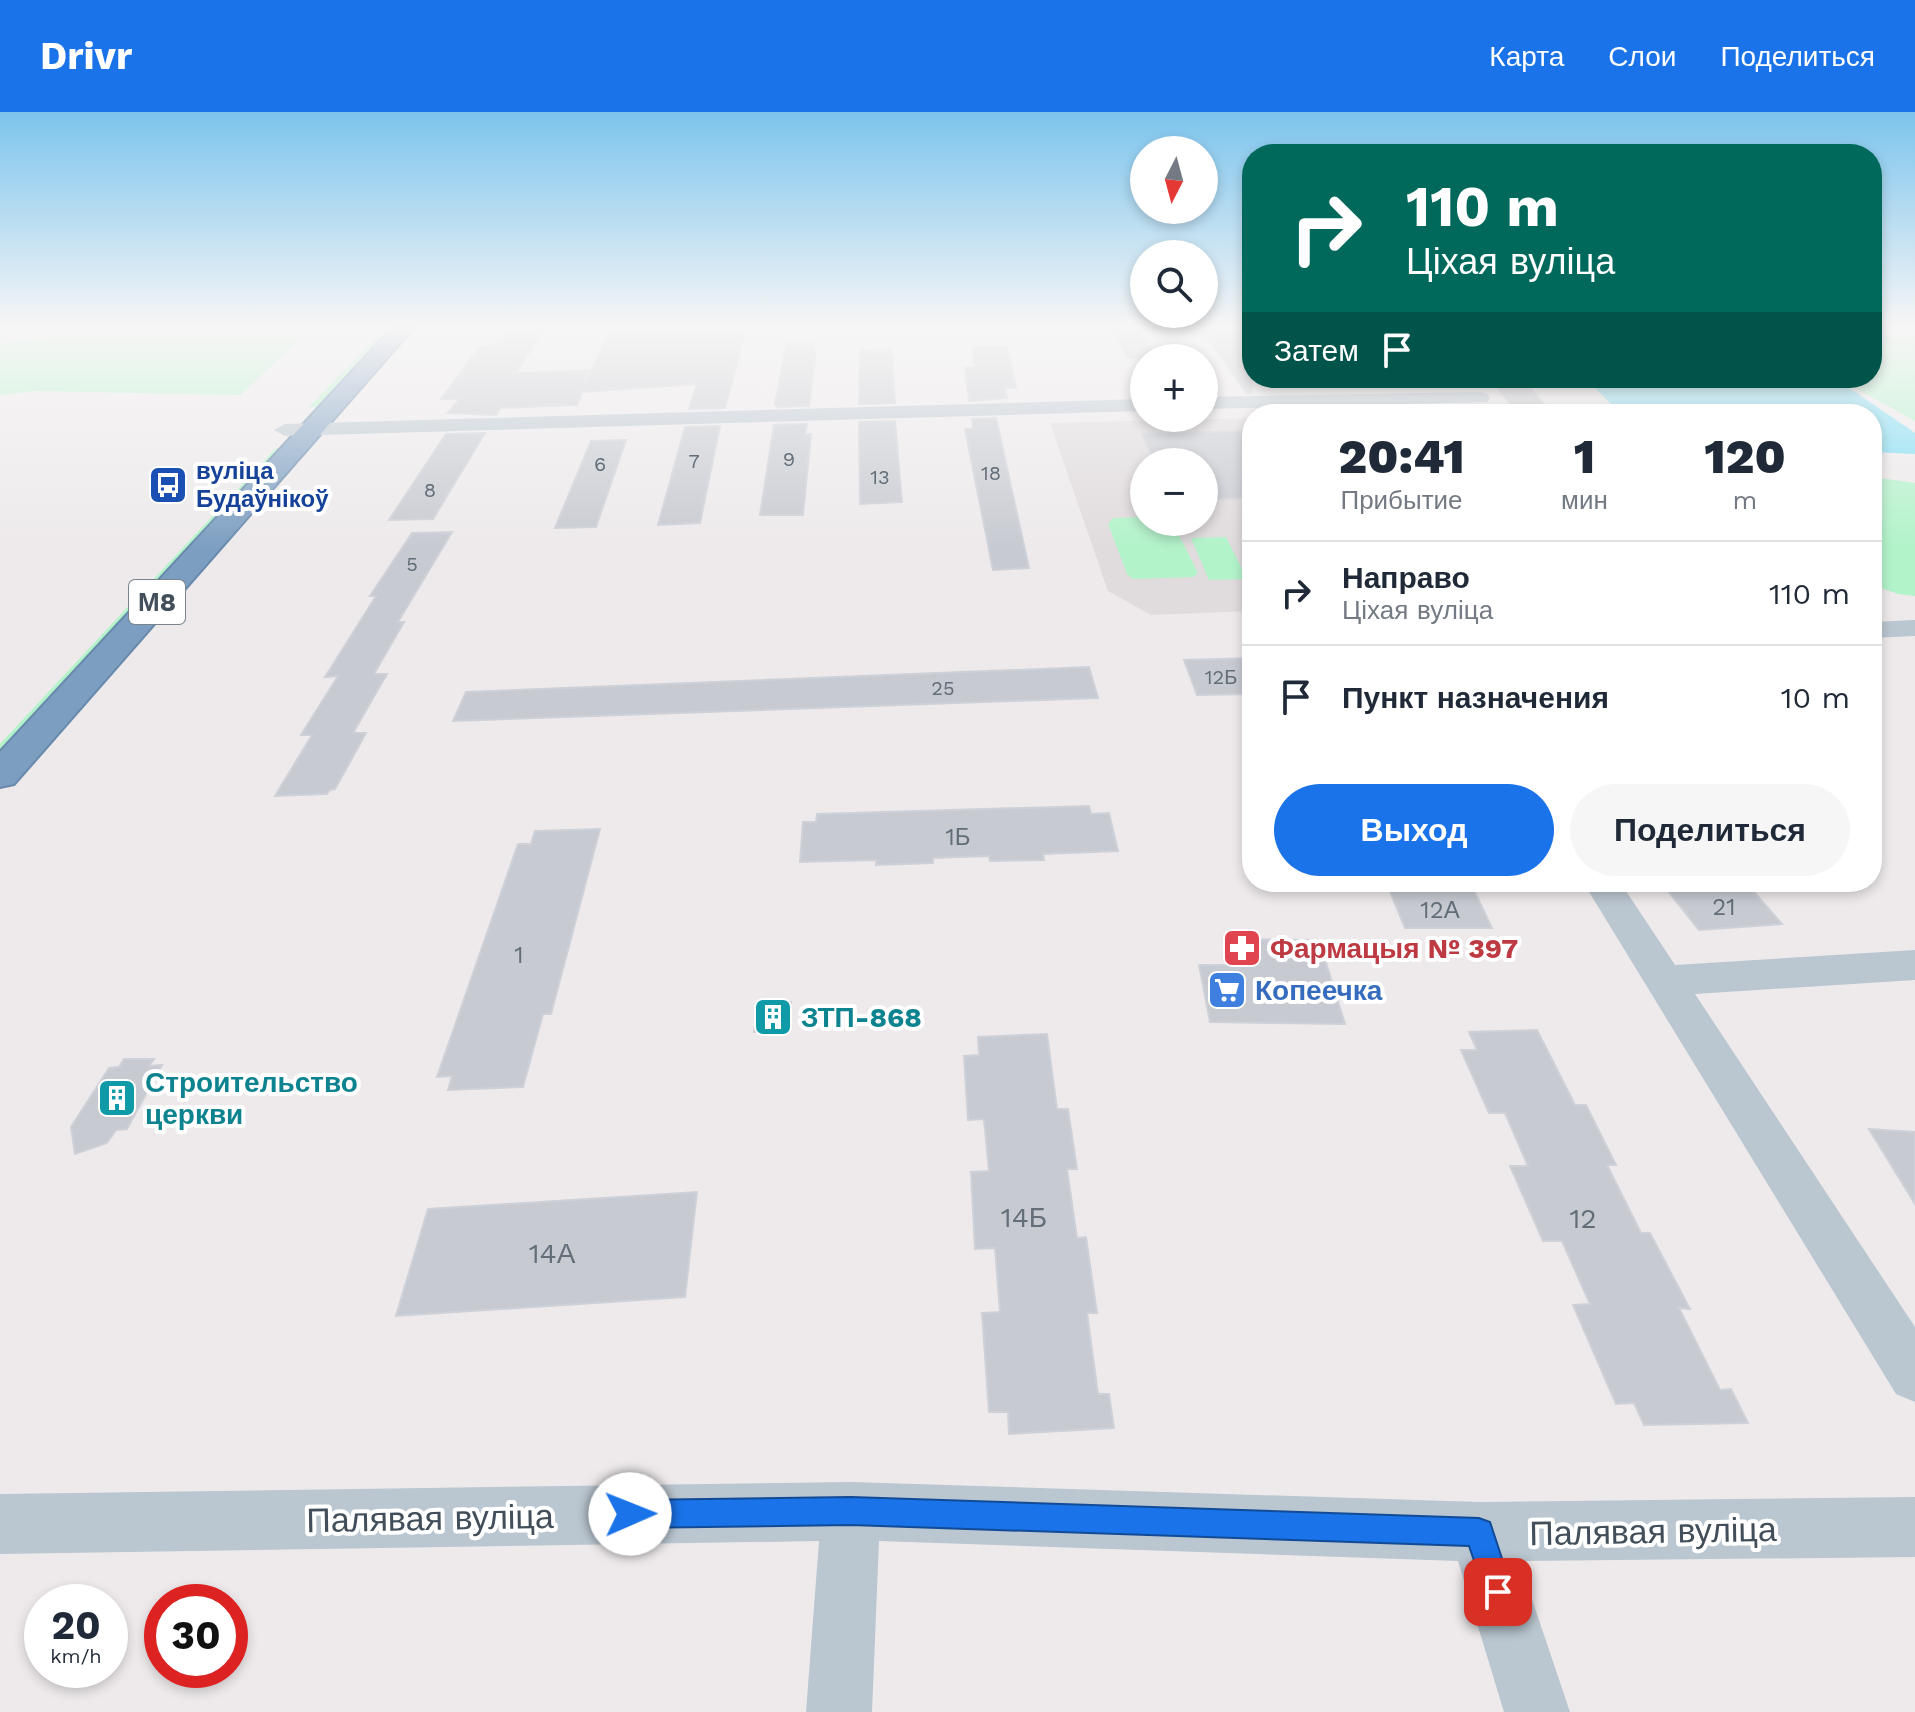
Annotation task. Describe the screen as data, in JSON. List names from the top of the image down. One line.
{"streets":{"highway":["М8"],"street":["Палявая вуліца"]},"places":{"bus stop":["вуліца Будаўнікоў"],"pharmacy":["Фармацыя № 397"],"supermarket":["Копеечка"],"building":["ЗТП-868","Строительство церкви"]},"house_numbers":["9","7","6","18","13","8","5","12Б","25","1Б","21","12А","1","14Б","12","14А"],"north":"bottom","page":{"header":"Drivr","nav":["Карта","Слои","Поделиться"],"map_buttons":["+","−"],"turn":["110 m","Ціхая вуліца"],"then":"Затем","eta":["20:41","Прибытие","1","мин","120","m"],"list":[{"name":"Направо","note":"Ціхая вуліца","value":"110 m"},{"name":"Пункт назначения","value":"10 m"}],"buttons":["Выход","Поделиться"],"speed":"20 km/h","limit":"30"}}
